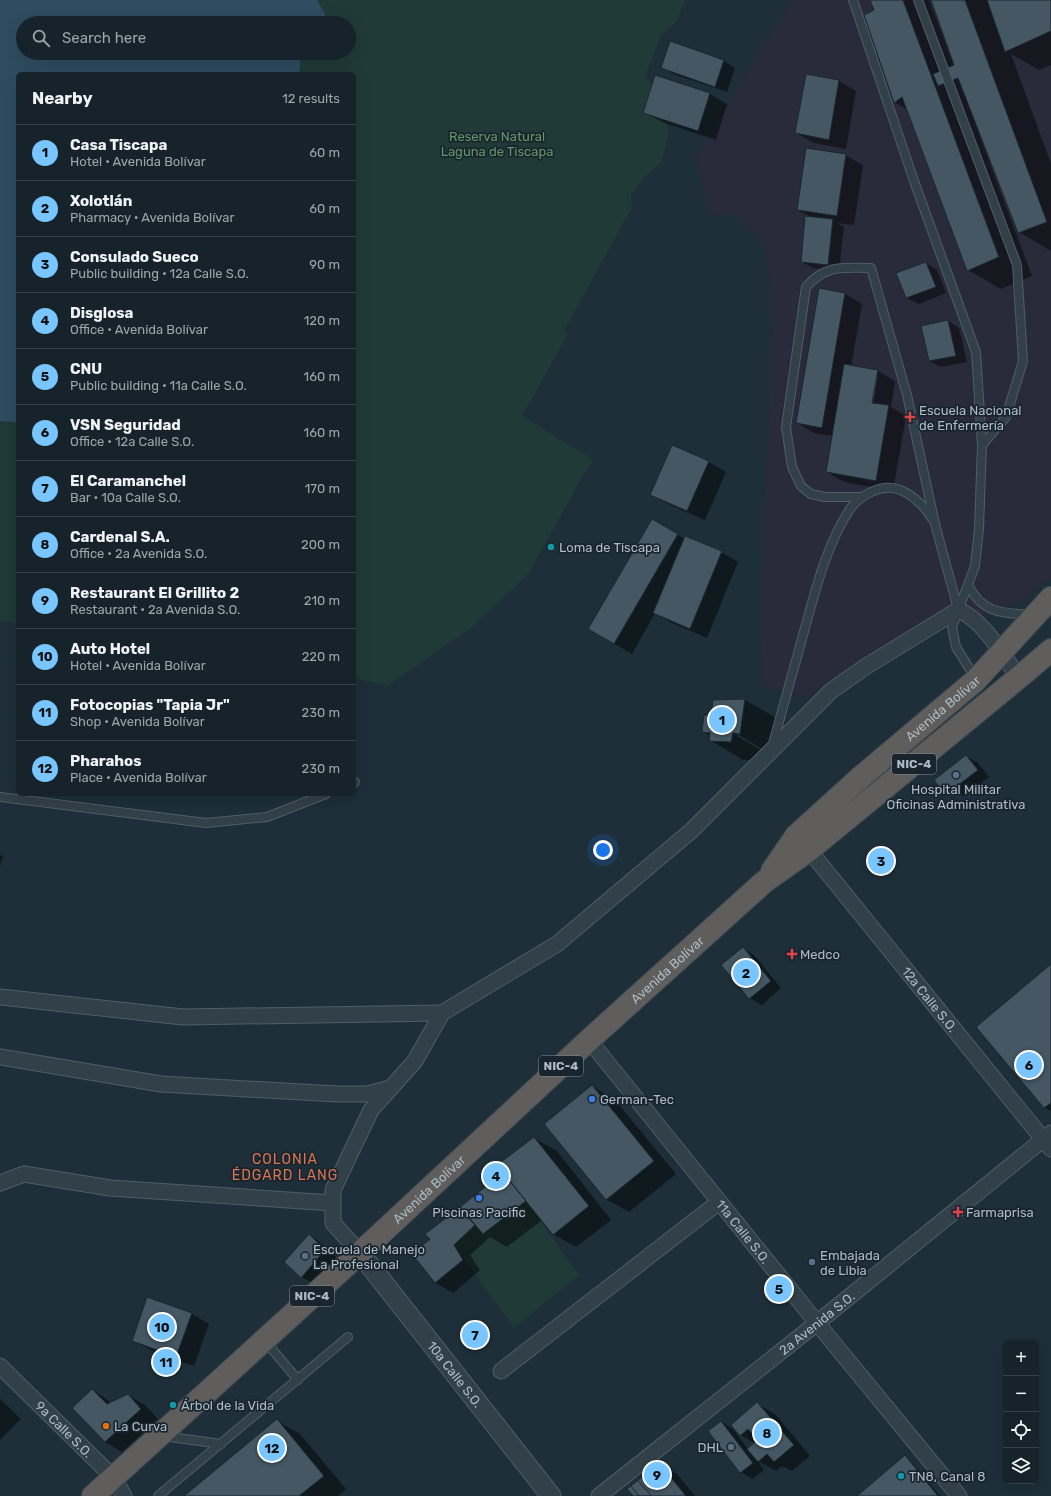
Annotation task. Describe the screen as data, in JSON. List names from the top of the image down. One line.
{"streets":{"highway":["Avenida Bolívar","NIC-4"],"street":["12a Calle S.O.","11a Calle S.O.","2a Avenida S.O.","10a Calle S.O.","9a Calle S.O."]},"crossings":[["Avenida Bolívar","12a Calle S.O."],["Avenida Bolívar","11a Calle S.O."],["Avenida Bolívar","10a Calle S.O."],["Avenida Bolívar","9a Calle S.O."],["12a Calle S.O.","2a Avenida S.O."],["11a Calle S.O.","2a Avenida S.O."]],"districts":["COLONIA ÉDGARD LANG"],"parks":["Reserva Natural Laguna de Tiscapa"],"places":{"health":["Escuela Nacional de Enfermería","Medco","Farmaprisa"],"other":["Loma de Tiscapa","Hospital Militar Oficinas Administrativa","German-Tec","Piscinas Pacific","Escuela de Manejo La Profesional","Embajada de Libia","Árbol de la Vida","La Curva","DHL","TN8, Canal 8"]},"page":{"search":"Search here","heading":["Nearby","12 results"],"list":[{"mark":"1","name":"Casa Tiscapa","note":"Hotel · Avenida Bolívar","value":"60 m"},{"mark":"2","name":"Xolotlán","note":"Pharmacy · Avenida Bolívar","value":"60 m"},{"mark":"3","name":"Consulado Sueco","note":"Public building · 12a Calle S.O.","value":"90 m"},{"mark":"4","name":"Disglosa","note":"Office · Avenida Bolívar","value":"120 m"},{"mark":"5","name":"CNU","note":"Public building · 11a Calle S.O.","value":"160 m"},{"mark":"6","name":"VSN Seguridad","note":"Office · 12a Calle S.O.","value":"160 m"},{"mark":"7","name":"El Caramanchel","note":"Bar · 10a Calle S.O.","value":"170 m"},{"mark":"8","name":"Cardenal S.A.","note":"Office · 2a Avenida S.O.","value":"200 m"},{"mark":"9","name":"Restaurant El Grillito 2","note":"Restaurant · 2a Avenida S.O.","value":"210 m"},{"mark":"10","name":"Auto Hotel","note":"Hotel · Avenida Bolívar","value":"220 m"},{"mark":"11","name":"Fotocopias \"Tapia Jr\"","note":"Shop · Avenida Bolívar","value":"230 m"},{"mark":"12","name":"Pharahos","note":"Place · Avenida Bolívar","value":"230 m"}],"pins":["1","3","2","6","4","5","10","7","11","8","12","9"],"map_buttons":["+","−"]}}
